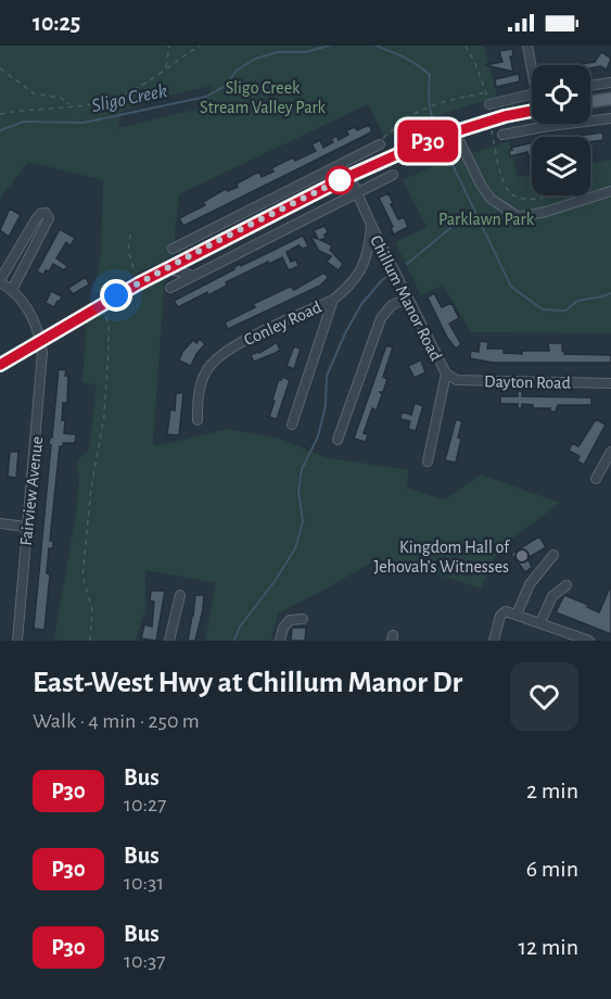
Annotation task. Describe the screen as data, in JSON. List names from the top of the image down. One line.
{"streets":{"street":["Chillum Manor Road","Conley Road","Dayton Road","Fairview Avenue"]},"crossings":[["Chillum Manor Road","Conley Road"],["Chillum Manor Road","Dayton Road"]],"water":["Sligo Creek"],"parks":["Sligo Creek Stream Valley Park","Parklawn Park"],"places":["Kingdom Hall of Jehovah’s Witnesses"],"lines":["bus line P30"],"page":{"status":"10:25","on_map":"P30","heading":["East-West Hwy at Chillum Manor Dr","Walk · 4 min · 250 m"],"list":[{"mark":"P30","name":"Bus","note":"10:27","value":"2 min"},{"mark":"P30","name":"Bus","note":"10:31","value":"6 min"},{"mark":"P30","name":"Bus","note":"10:37","value":"12 min"}]}}
